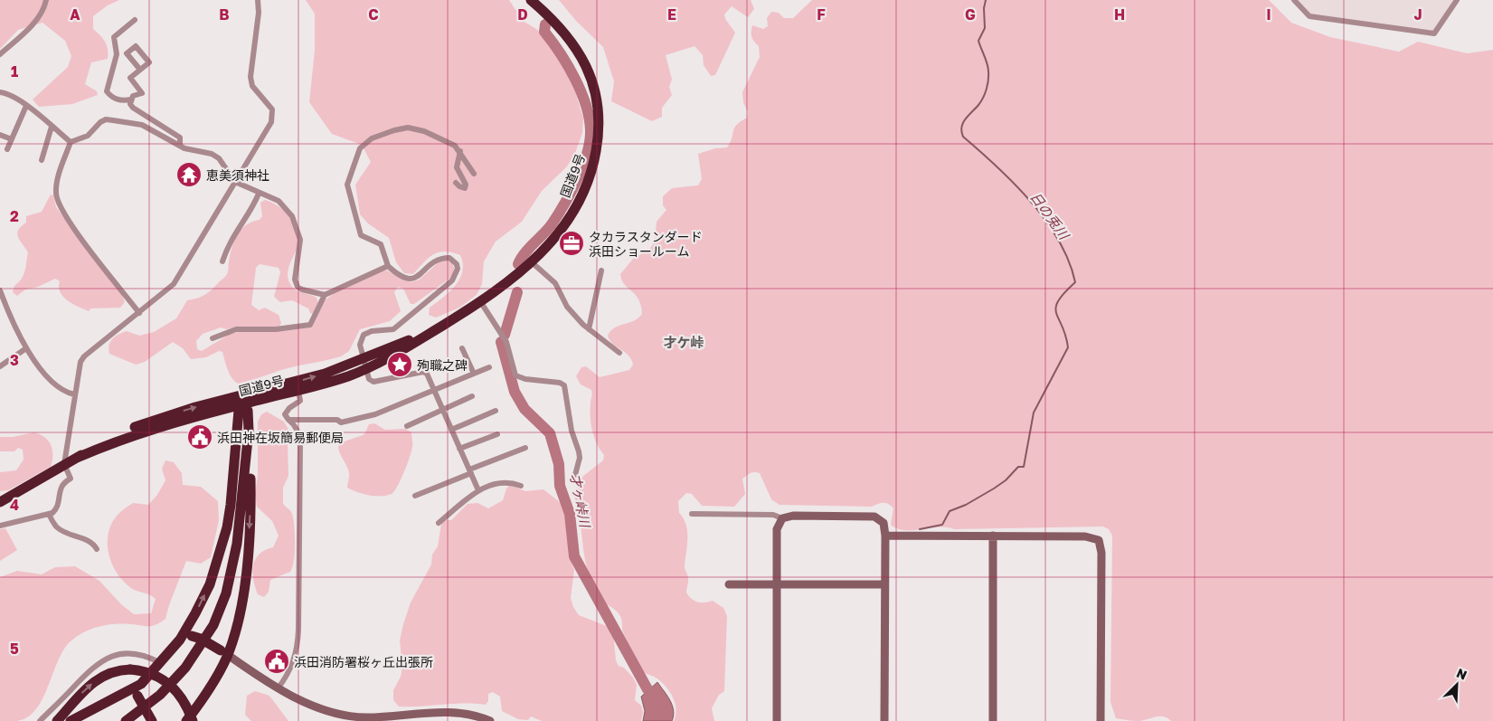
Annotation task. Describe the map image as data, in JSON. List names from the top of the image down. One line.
{"streets":{"highway":["国道9号"]},"districts":["才ケ峠"],"water":["日の兎川","才ヶ峠川"],"places":{"temple":["恵美須神社"],"office":["タカラスタンダード 浜田ショールーム"],"place":["殉職之碑"],"public building":["浜田神在坂簡易郵便局","浜田消防署桜ヶ丘出張所"]},"north":"top right","grid":{"columns":["A","B","C","D","E","F","G","H","I","J"],"rows":["1","2","3","4","5"]}}
